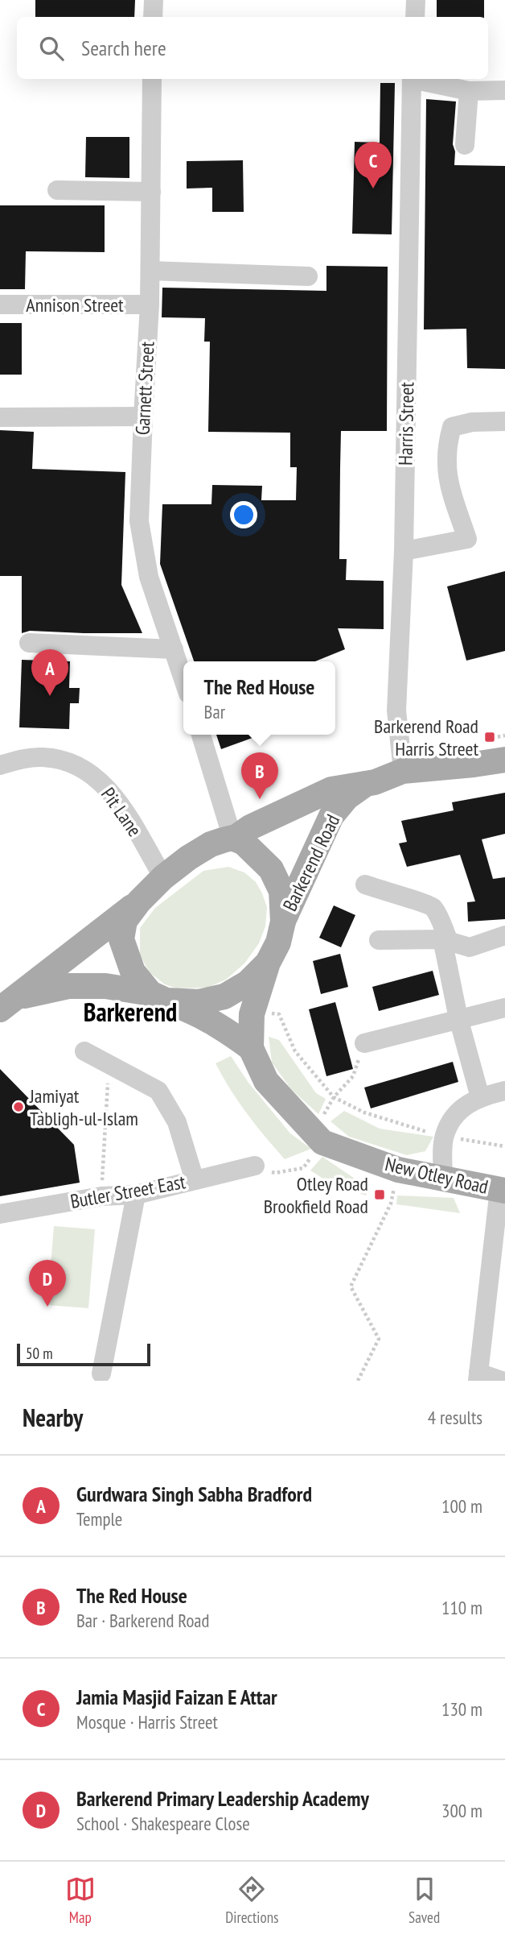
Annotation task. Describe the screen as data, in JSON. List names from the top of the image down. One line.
{"streets":{"main road":["Barkerend Road","New Otley Road"],"street":["Annison Street","Garnett Street","Harris Street","Pit Lane","Butler Street East"]},"crossings":[["Annison Street","Garnett Street"],["Harris Street","Barkerend Road"],["Pit Lane","Barkerend Road"],["Pit Lane","New Otley Road"],["Barkerend Road","New Otley Road"]],"districts":["Barkerend"],"places":{"transit":["Barkerend Road Harris Street","Otley Road Brookfield Road"],"other":["Jamiyat Tabligh-ul-Islam"]},"scale_bar":"50 m","page":{"search":"Search here","pins":["C","A","B","D"],"popup":["The Red House","Bar"],"scale":"50 m","heading":["Nearby","4 results"],"list":[{"mark":"A","name":"Gurdwara Singh Sabha Bradford","note":"Temple","value":"100 m"},{"mark":"B","name":"The Red House","note":"Bar · Barkerend Road","value":"110 m"},{"mark":"C","name":"Jamia Masjid Faizan E Attar","note":"Mosque · Harris Street","value":"130 m"},{"mark":"D","name":"Barkerend Primary Leadership Academy","note":"School · Shakespeare Close","value":"300 m"}],"nav":["Map","Directions","Saved"]}}
